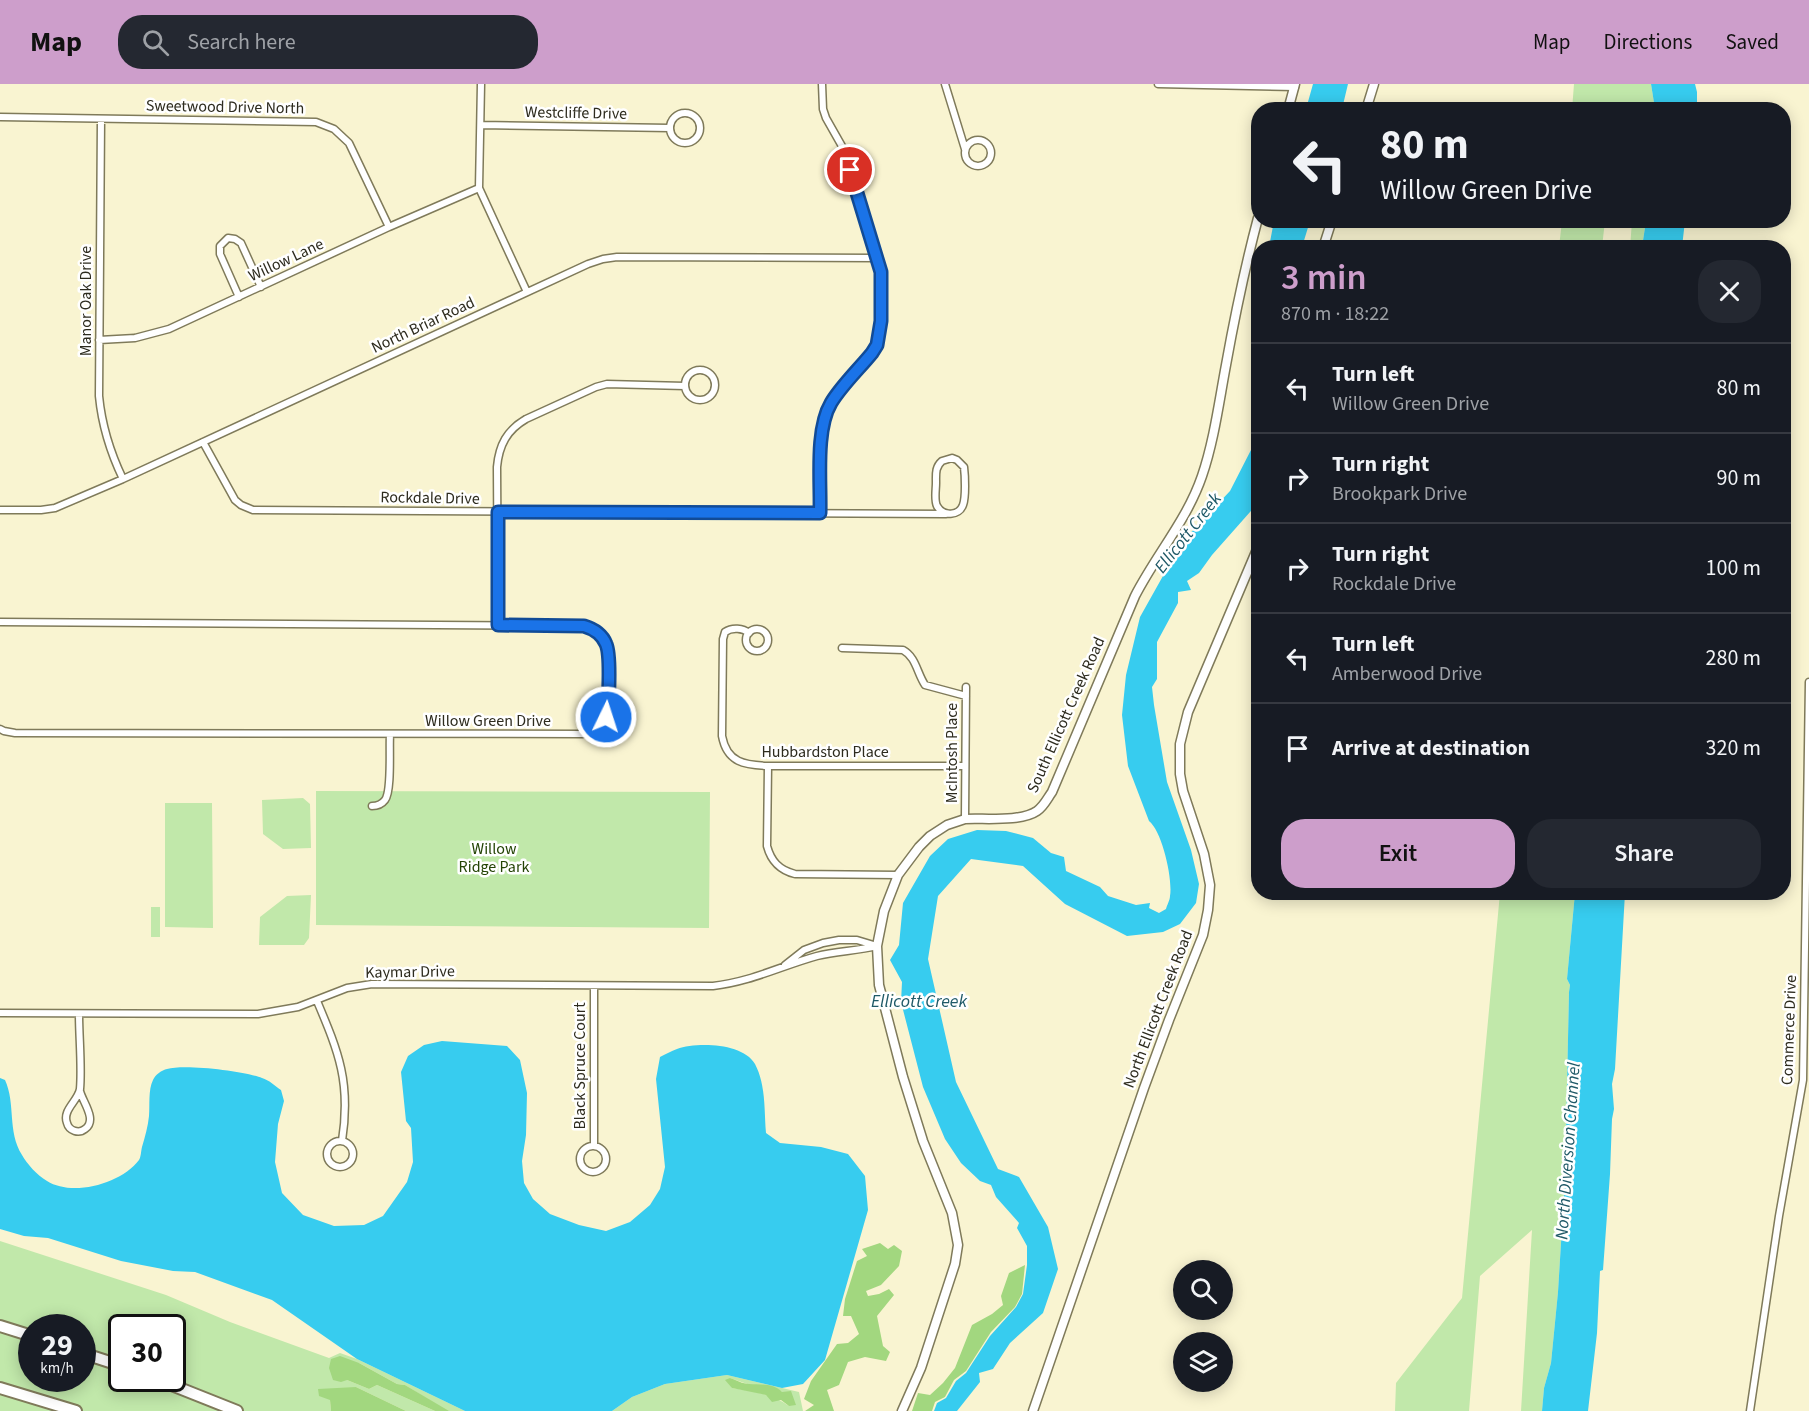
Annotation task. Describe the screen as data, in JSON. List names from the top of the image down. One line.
{"streets":{"street":["Sweetwood Drive North","Westcliffe Drive","Willow Lane","Manor Oak Drive","North Briar Road","Rockdale Drive","South Ellicott Creek Road","Willow Green Drive","Hubbardston Place","McIntosh Place","Kaymar Drive","North Ellicott Creek Road","Commerce Drive","Black Spruce Court"]},"crossings":[["Sweetwood Drive North","Willow Lane"],["Sweetwood Drive North","Manor Oak Drive"],["Willow Lane","Manor Oak Drive"],["Manor Oak Drive","North Briar Road"],["North Briar Road","Rockdale Drive"],["South Ellicott Creek Road","McIntosh Place"],["South Ellicott Creek Road","Kaymar Drive"],["Hubbardston Place","McIntosh Place"],["Kaymar Drive","Black Spruce Court"]],"water":["Ellicott Creek","North Diversion Channel"],"parks":["Willow Ridge Park"],"page":{"header":"Map","search":"Search here","nav":["Map","Directions","Saved"],"turn":["80 m","Willow Green Drive"],"heading":["3 min","870 m · 18:22"],"list":[{"name":"Turn left","note":"Willow Green Drive","value":"80 m"},{"name":"Turn right","note":"Brookpark Drive","value":"90 m"},{"name":"Turn right","note":"Rockdale Drive","value":"100 m"},{"name":"Turn left","note":"Amberwood Drive","value":"280 m"},{"name":"Arrive at destination","value":"320 m"}],"buttons":["Exit","Share"],"speed":"29 km/h","limit":"30"}}
